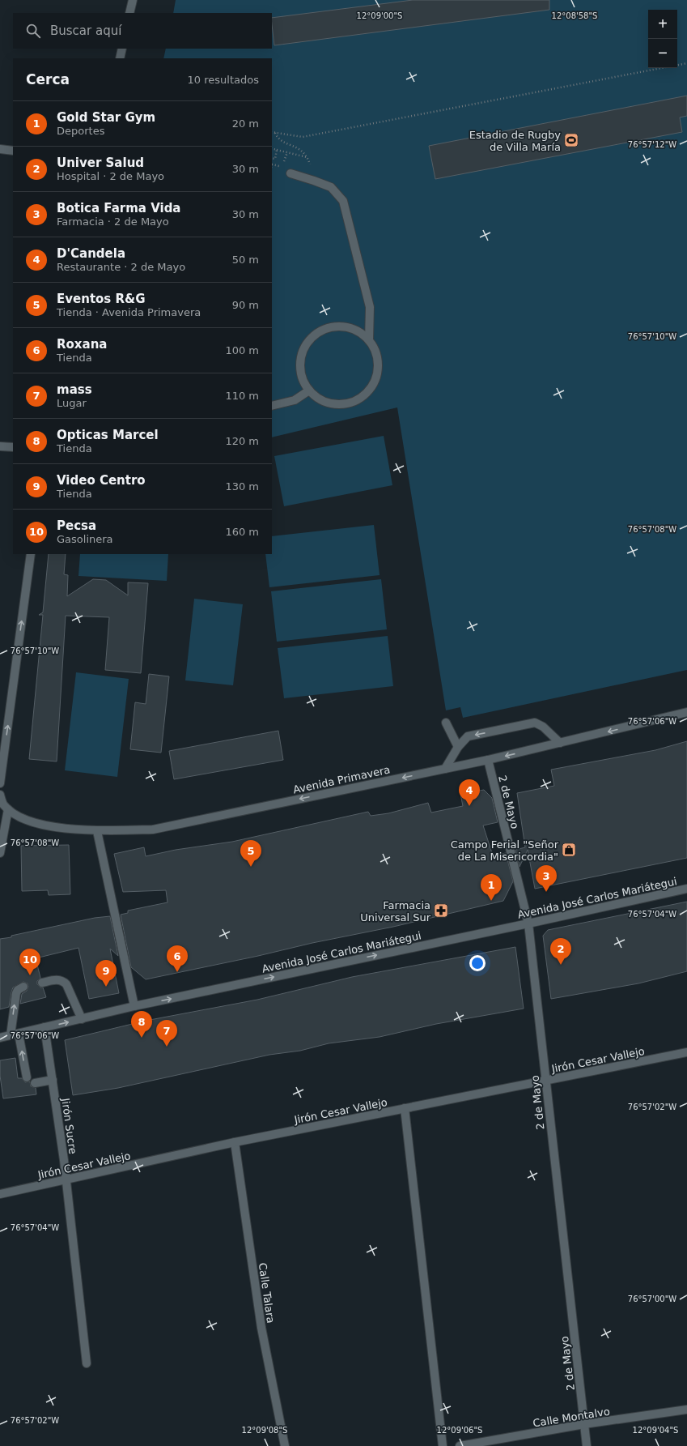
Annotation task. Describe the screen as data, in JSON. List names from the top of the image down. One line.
{"streets":{"street":["Avenida Primavera","2 de Mayo","Avenida José Carlos Mariátegui","Jirón Cesar Vallejo","Jirón Sucre","Calle Talara","Calle Montalvo"]},"crossings":[["Avenida Primavera","2 de Mayo"],["2 de Mayo","Avenida José Carlos Mariátegui"],["2 de Mayo","Jirón Cesar Vallejo"],["2 de Mayo","Calle Montalvo"],["Avenida José Carlos Mariátegui","Jirón Sucre"],["Jirón Cesar Vallejo","Jirón Sucre"],["Jirón Cesar Vallejo","Calle Talara"]],"one_way":["Avenida Primavera","Avenida José Carlos Mariátegui"],"places":{"sports":["Estadio de Rugby de Villa María"],"shop":["Campo Ferial \"Señor de La Misericordia\""],"pharmacy":["Farmacia Universal Sur"]},"page":{"map_buttons":["+","−"],"search":"Buscar aquí","heading":["Cerca","10 resultados"],"list":[{"mark":"1","name":"Gold Star Gym","note":"Deportes","value":"20 m"},{"mark":"2","name":"Univer Salud","note":"Hospital · 2 de Mayo","value":"30 m"},{"mark":"3","name":"Botica Farma Vida","note":"Farmacia · 2 de Mayo","value":"30 m"},{"mark":"4","name":"D'Candela","note":"Restaurante · 2 de Mayo","value":"50 m"},{"mark":"5","name":"Eventos R&G","note":"Tienda · Avenida Primavera","value":"90 m"},{"mark":"6","name":"Roxana","note":"Tienda","value":"100 m"},{"mark":"7","name":"mass","note":"Lugar","value":"110 m"},{"mark":"8","name":"Opticas Marcel","note":"Tienda","value":"120 m"},{"mark":"9","name":"Video Centro","note":"Tienda","value":"130 m"},{"mark":"10","name":"Pecsa","note":"Gasolinera","value":"160 m"}],"pins":["4","5","3","1","2","6","10","9","8","7"]},"coordinates":["12°09'00\"S","12°08'58\"S","76°57'12\"W","76°57'10\"W","76°57'08\"W","76°57'06\"W","76°57'04\"W","76°57'02\"W","76°57'00\"W","12°09'08\"S","12°09'06\"S","12°09'04\"S"]}
